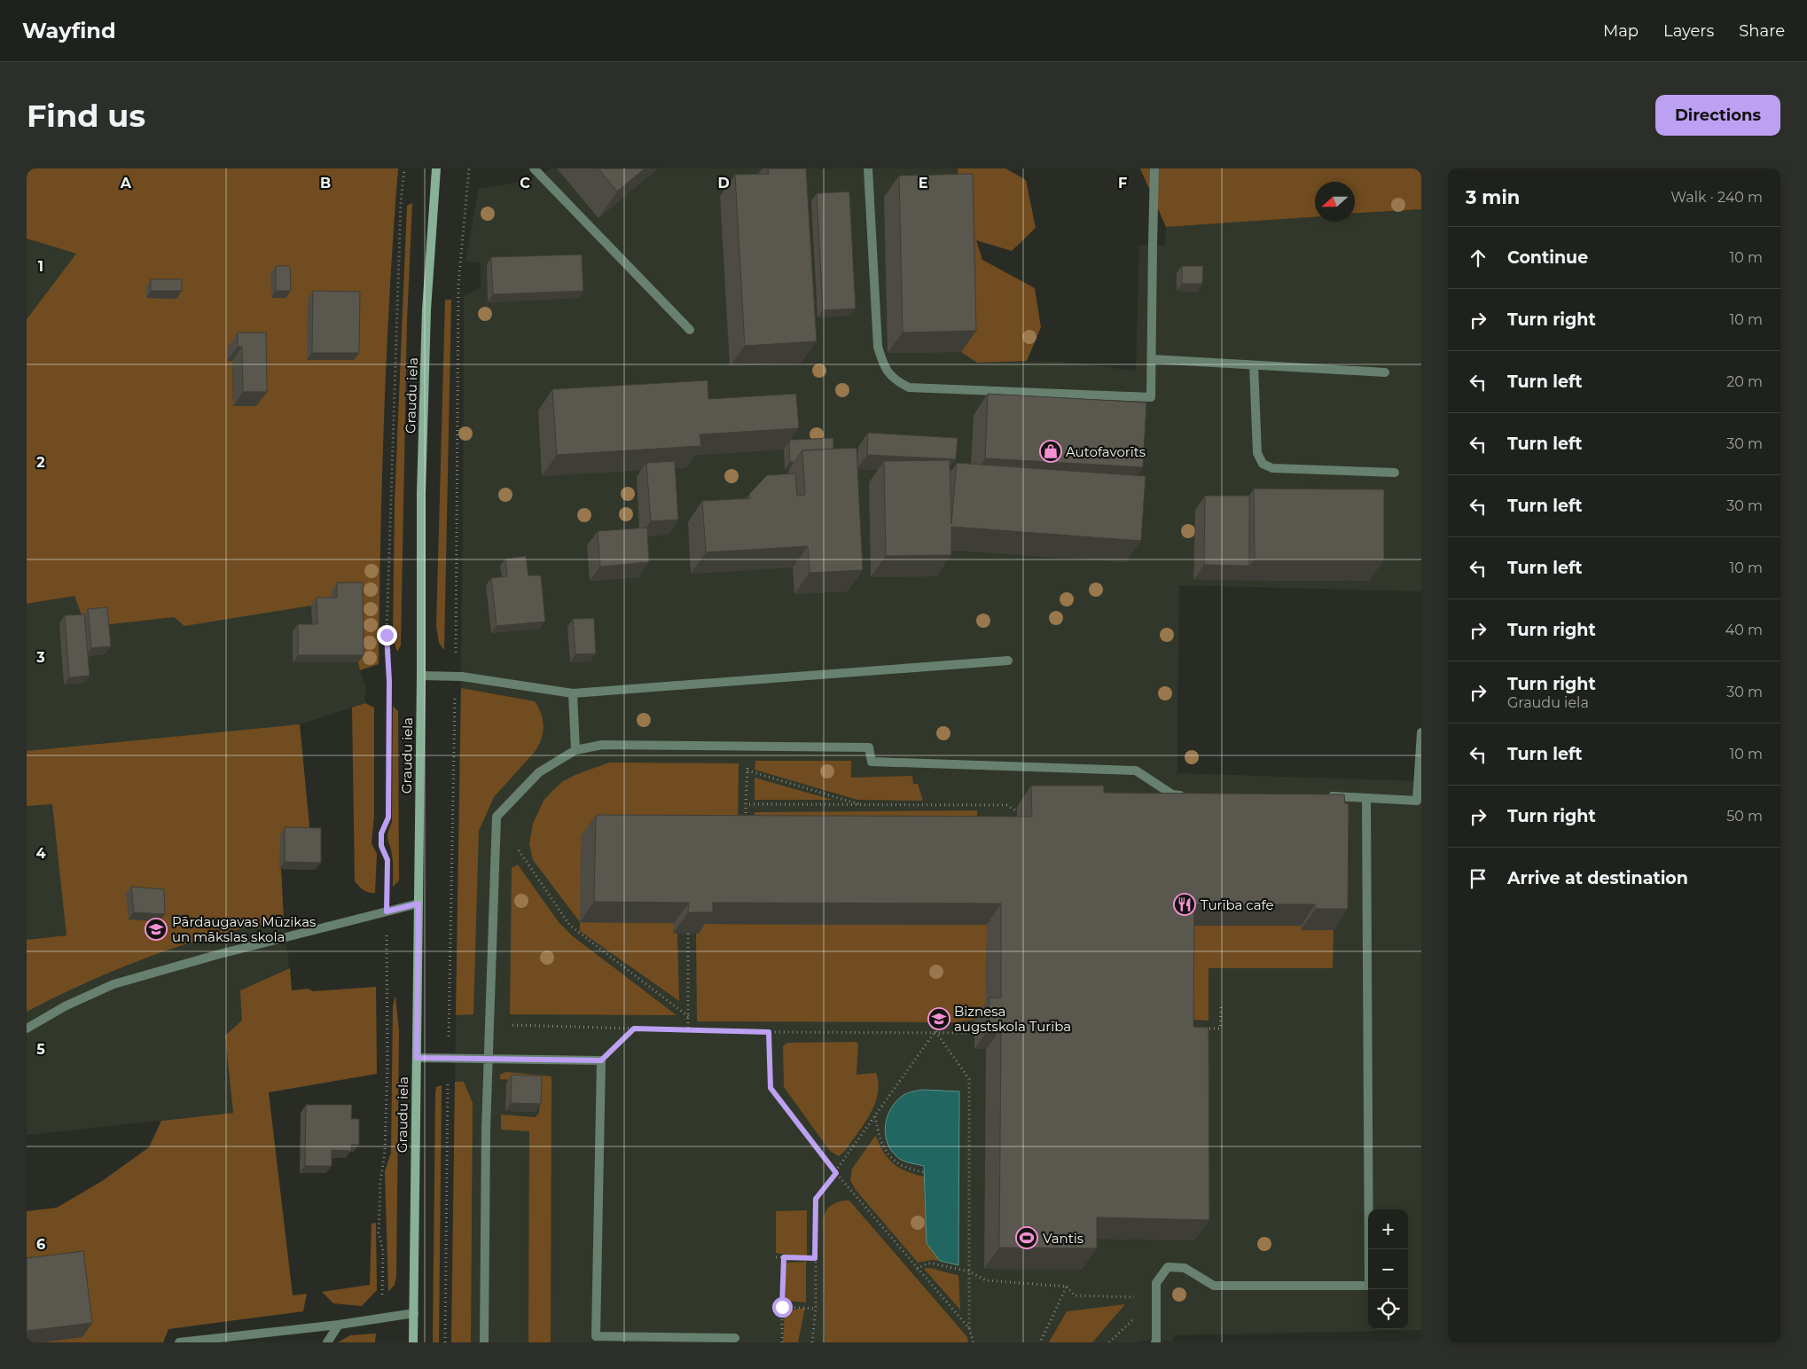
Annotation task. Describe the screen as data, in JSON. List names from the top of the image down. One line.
{"streets":{"main road":["Graudu iela"]},"places":{"shop":["Autofavorīts"],"restaurant":["Turība cafe"],"school or university":["Pārdaugavas Mūzikas un mākslas skola","Biznesa augstskola Turība"],"sports":["Vantis"]},"north":"left","page":{"header":"Wayfind","nav":["Map","Layers","Share"],"buttons":"Directions","title":"Find us","heading":["3 min","Walk · 240 m"],"list":[["Continue","10 m"],["Turn right","10 m"],["Turn left","20 m"],["Turn left","30 m"],["Turn left","30 m"],["Turn left","10 m"],["Turn right","40 m"],["Turn right","Graudu iela","30 m"],["Turn left","10 m"],["Turn right","50 m"],"Arrive at destination"],"map_buttons":["+","−"]},"grid":{"columns":["A","B","C","D","E","F"],"rows":["1","2","3","4","5","6"]}}
